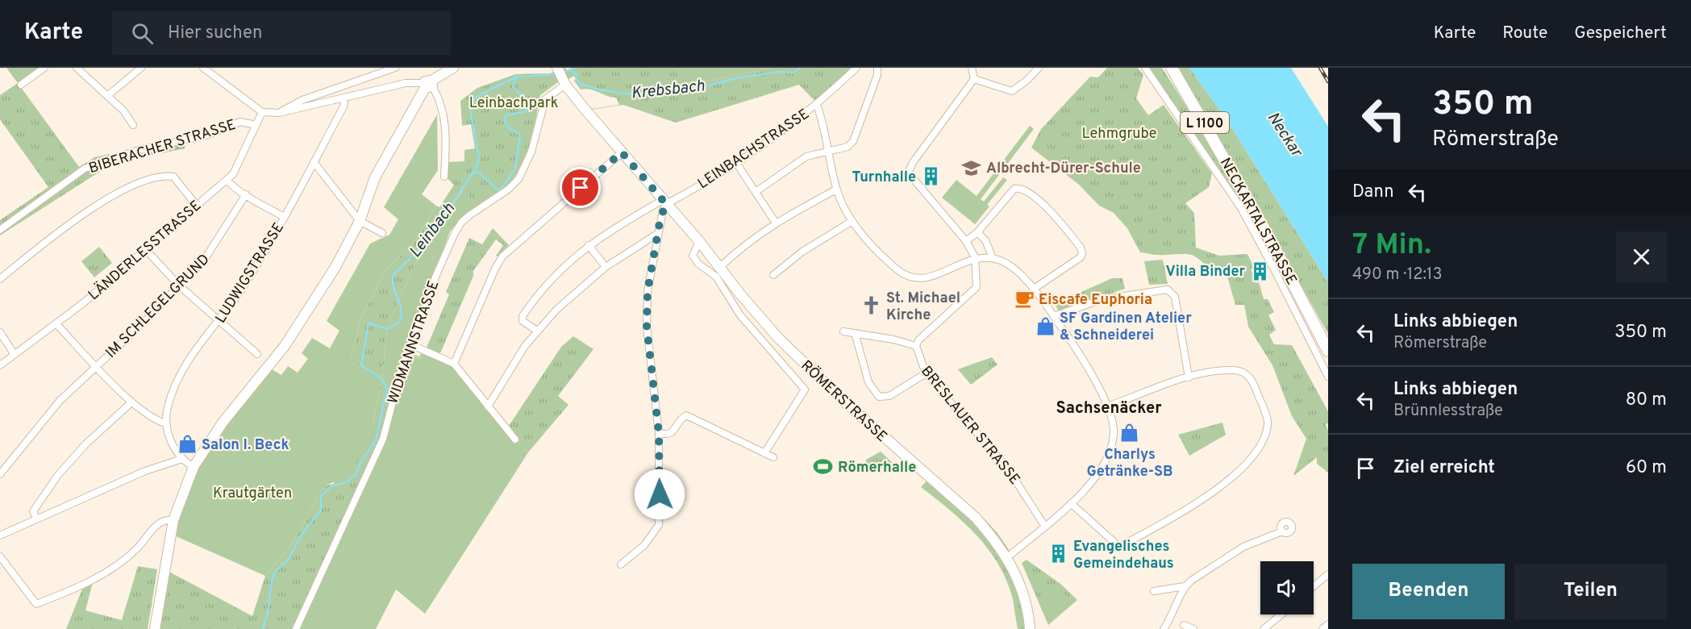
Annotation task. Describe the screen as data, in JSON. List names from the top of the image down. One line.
{"streets":{"main road":["L 1100","NECKARTALSTRASSE","RÖMERSTRASSE"],"street":["BIBERACHER STRASSE","LEINBACHSTRASSE","LÄNDERLESSTRASSE","LUDWIGSTRASSE","IM SCHLEGELGRUND","WIDMANNSTRASSE","BRESLAUER STRASSE"]},"crossings":[["BIBERACHER STRASSE","LÄNDERLESSTRASSE"],["LEINBACHSTRASSE","RÖMERSTRASSE"],["WIDMANNSTRASSE","RÖMERSTRASSE"]],"districts":["Sachsenäcker"],"water":["Krebsbach","Neckar","Leinbach"],"parks":["Leinbachpark","Lehmgrube","Krautgärten"],"places":{"school or university":["Albrecht-Dürer-Schule"],"building":["Turnhalle","Villa Binder","Evangelisches Gemeindehaus"],"cafe":["Eiscafe Euphoria"],"church":["St. Michael Kirche"],"shop":["SF Gardinen Atelier & Schneiderei","Charlys Getränke-SB","Salon I. Beck"],"sports":["Römerhalle"]},"page":{"header":"Karte","search":"Hier suchen","nav":["Karte","Route","Gespeichert"],"turn":["350 m","Römerstraße"],"then":"Dann","heading":["7 Min.","490 m · 12:13"],"list":[{"name":"Links abbiegen","note":"Römerstraße","value":"350 m"},{"name":"Links abbiegen","note":"Brünnlesstraße","value":"80 m"},{"name":"Ziel erreicht","value":"60 m"}],"buttons":["Beenden","Teilen"]}}
